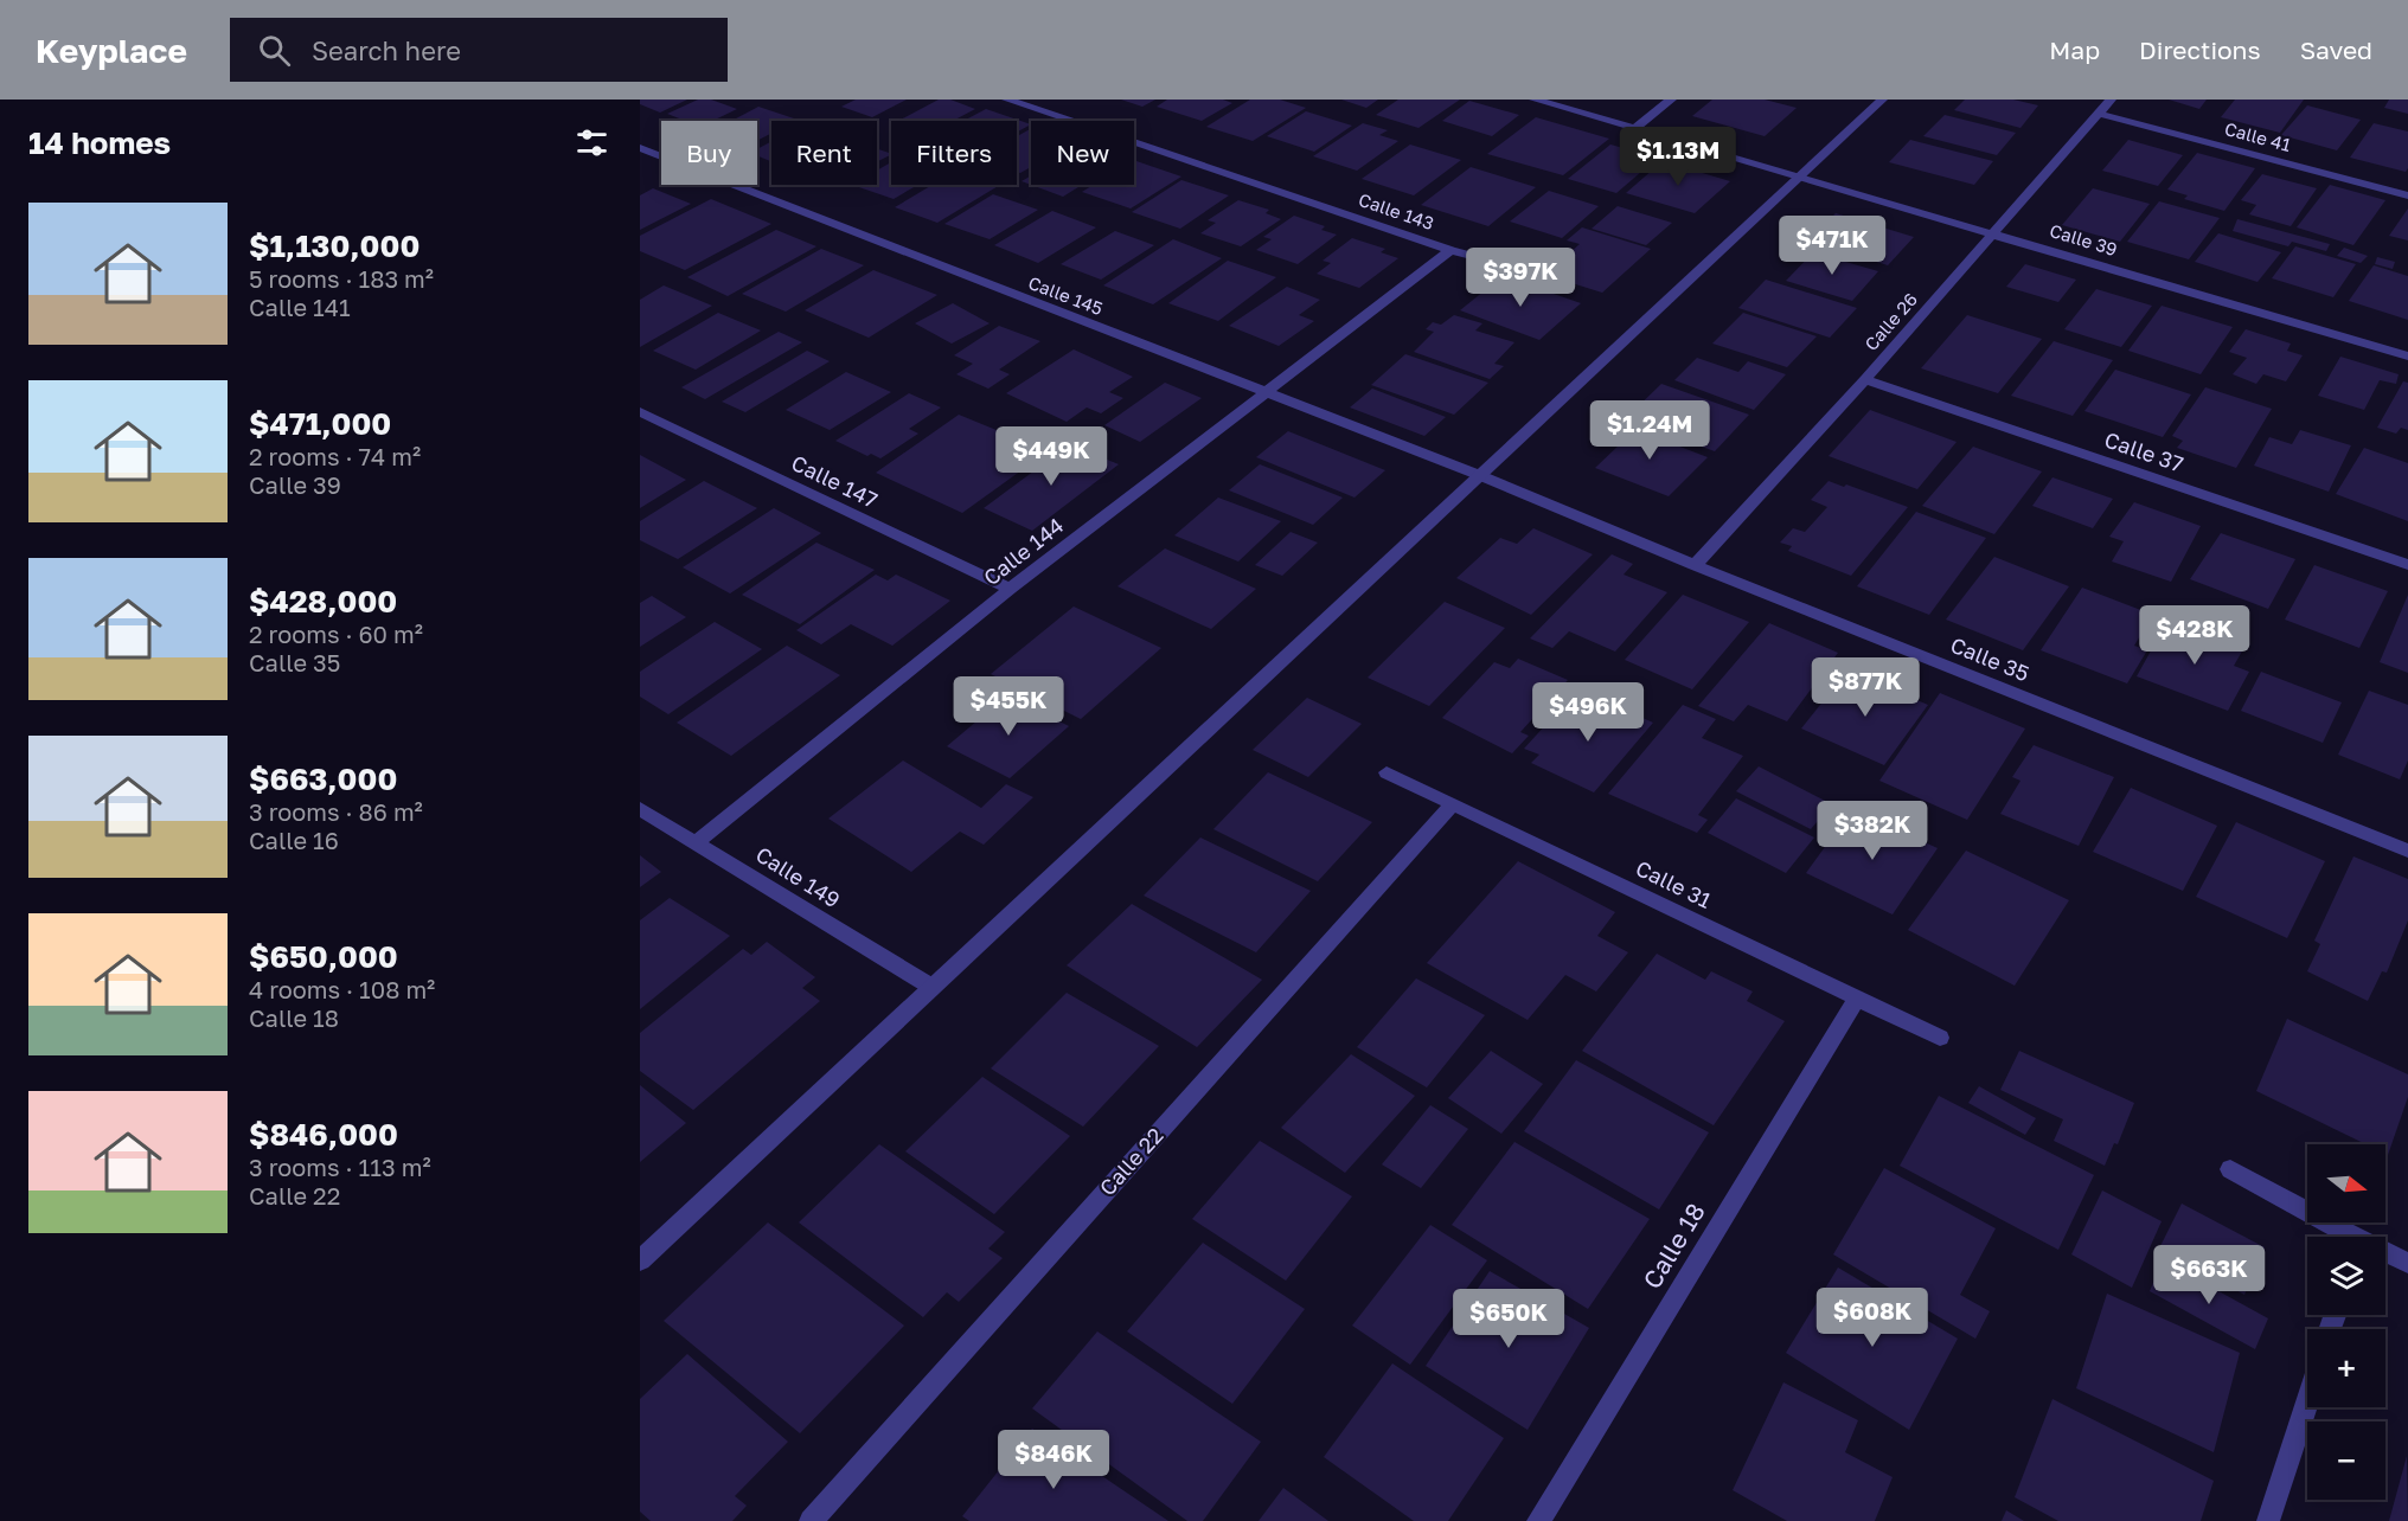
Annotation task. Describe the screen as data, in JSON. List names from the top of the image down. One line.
{"streets":{"street":["Calle 41","Calle 143","Calle 39","Calle 145","Calle 26","Calle 37","Calle 147","Calle 144","Calle 35","Calle 149","Calle 31","Calle 22","Calle 18"]},"crossings":[["Calle 41","Calle 26"],["Calle 143","Calle 144"],["Calle 39","Calle 26"],["Calle 145","Calle 144"],["Calle 145","Calle 35"],["Calle 26","Calle 37"],["Calle 26","Calle 35"],["Calle 147","Calle 144"],["Calle 144","Calle 149"],["Calle 31","Calle 22"],["Calle 31","Calle 18"]],"north":"right","page":{"header":"Keyplace","search":"Search here","nav":["Map","Directions","Saved"],"heading":"14 homes","chip":["Buy","Rent","Filters","New"],"price":["$1.13M","$471K","$397K","$1.24M","$449K","$428K","$877K","$455K","$496K","$382K","$663K","$608K","$650K","$846K"],"list":[{"name":"$1,130,000","note":"5 rooms · 183 m² · Calle 141"},{"name":"$471,000","note":"2 rooms · 74 m² · Calle 39"},{"name":"$428,000","note":"2 rooms · 60 m² · Calle 35"},{"name":"$663,000","note":"3 rooms · 86 m² · Calle 16"},{"name":"$650,000","note":"4 rooms · 108 m² · Calle 18"},{"name":"$846,000","note":"3 rooms · 113 m² · Calle 22"}],"map_buttons":["+","−"]}}
